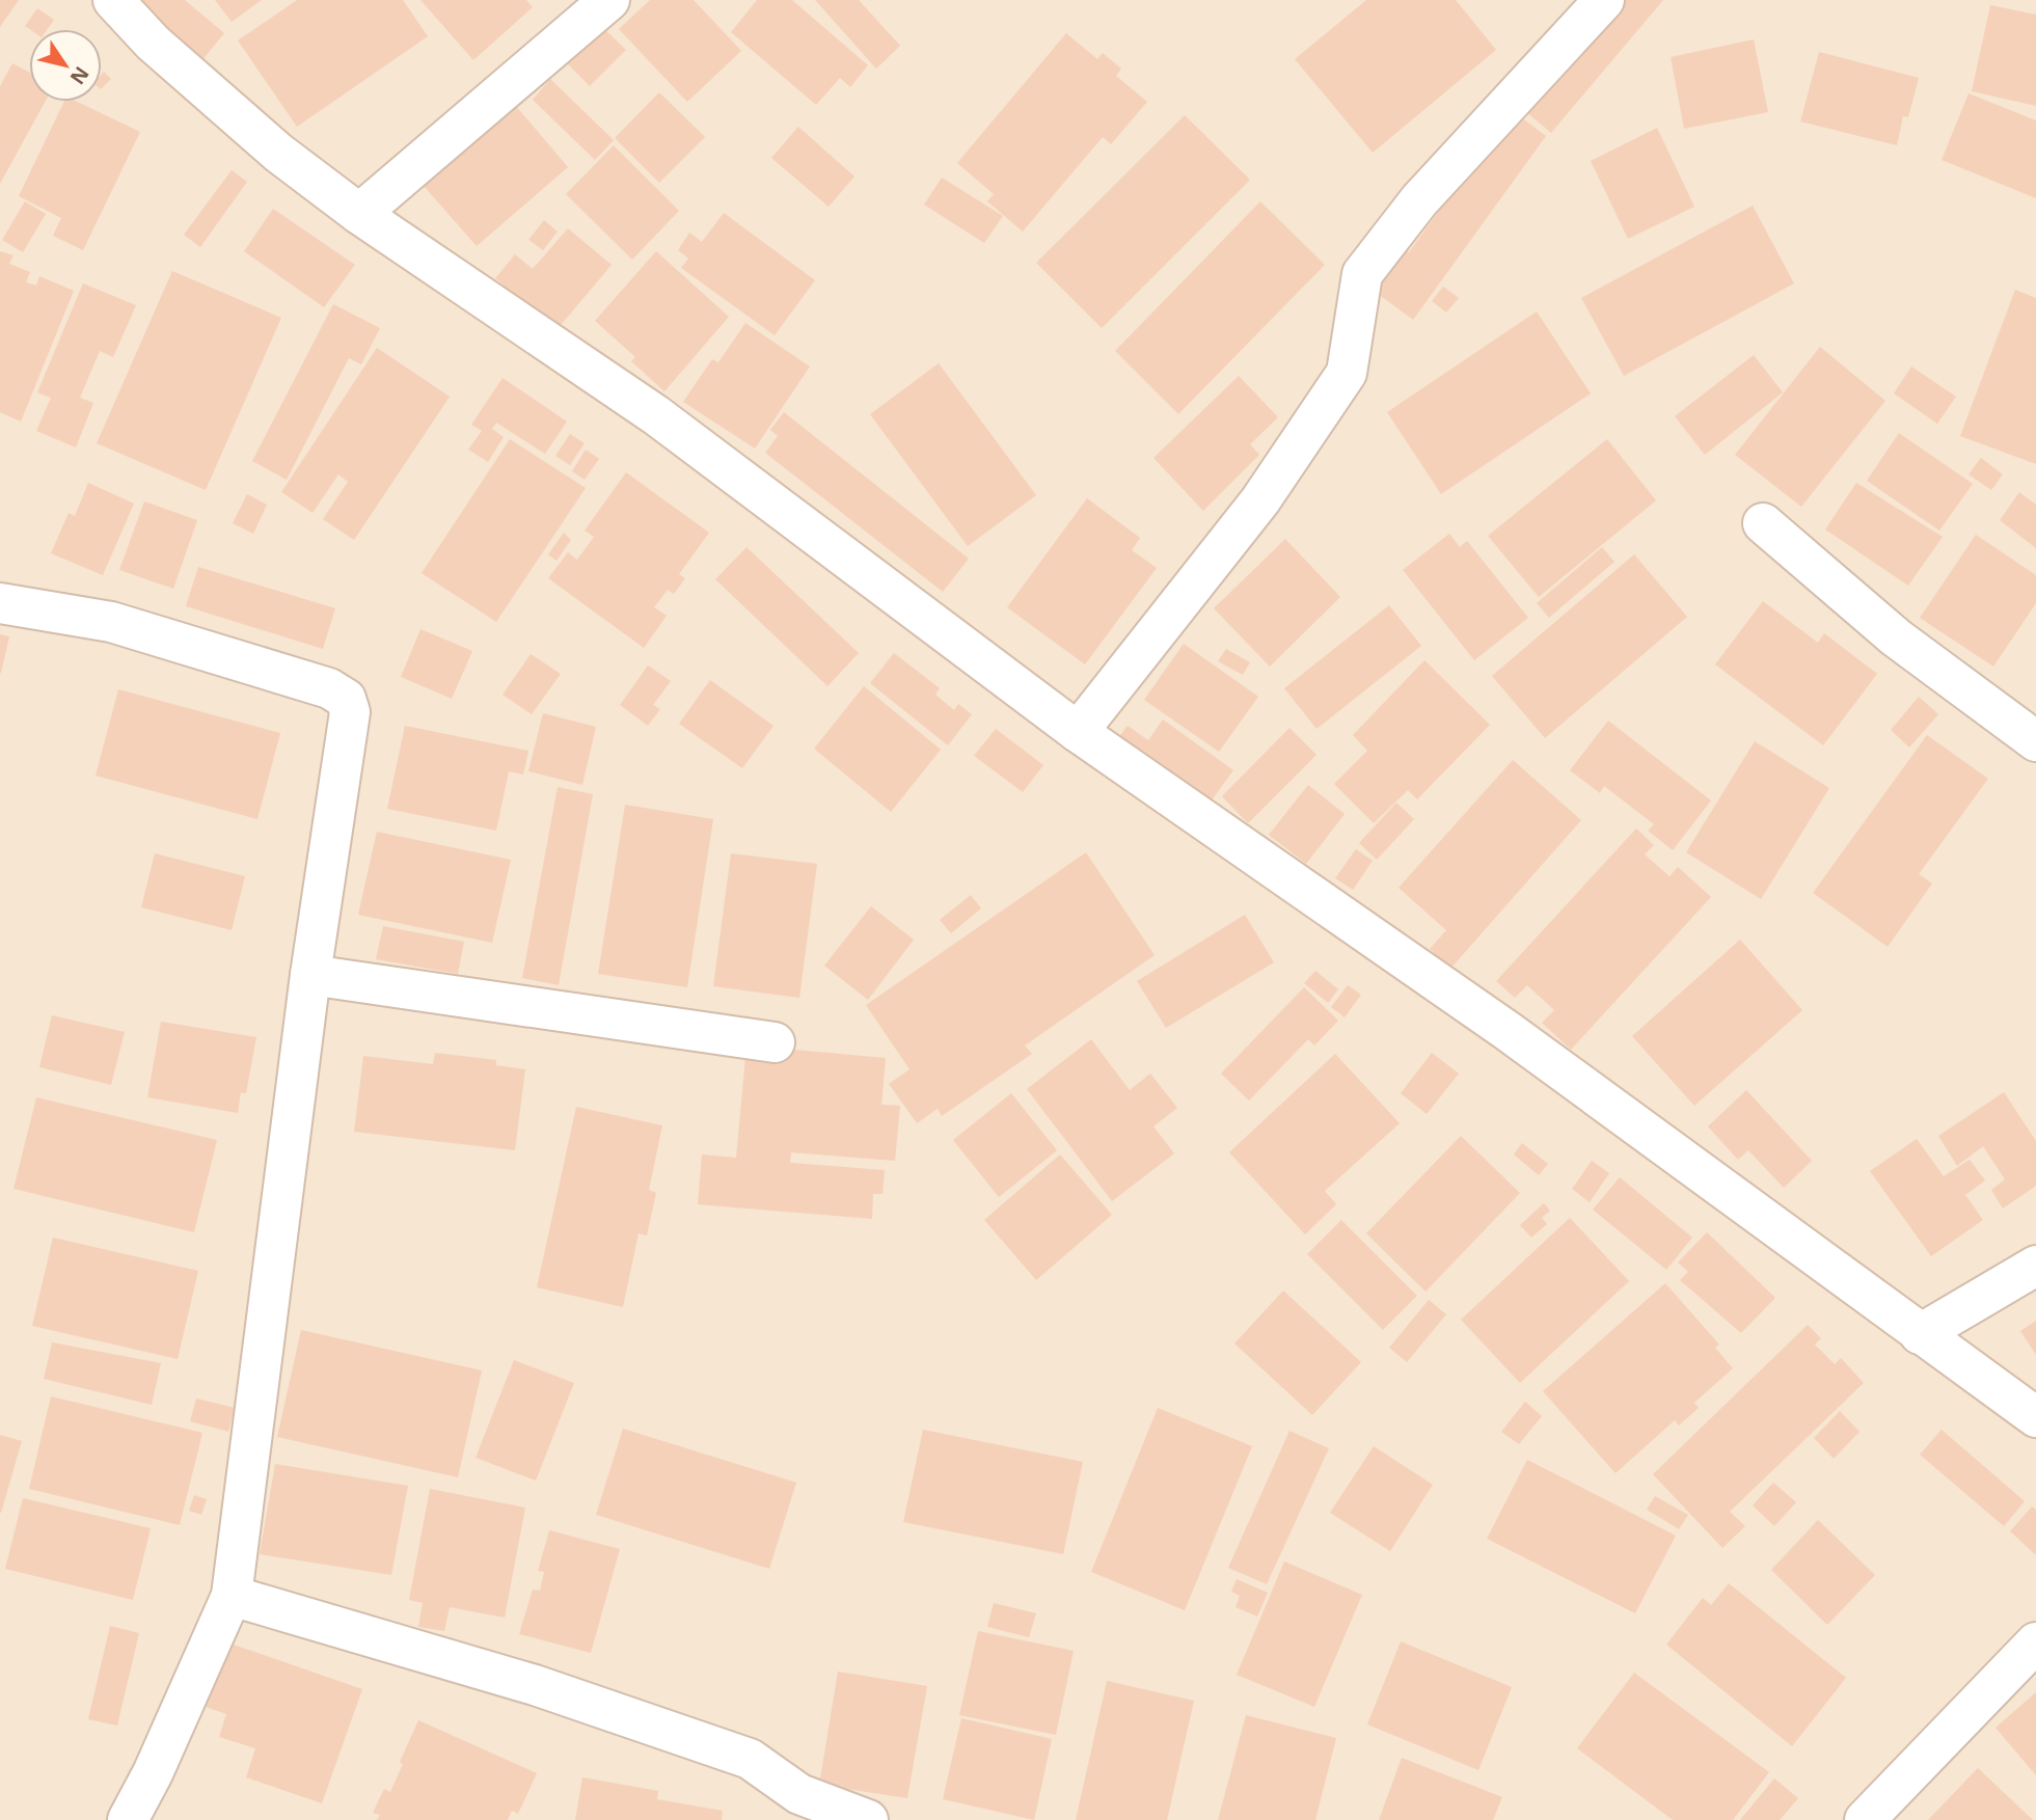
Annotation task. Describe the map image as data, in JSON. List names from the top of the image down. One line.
{"north":"bottom right"}
